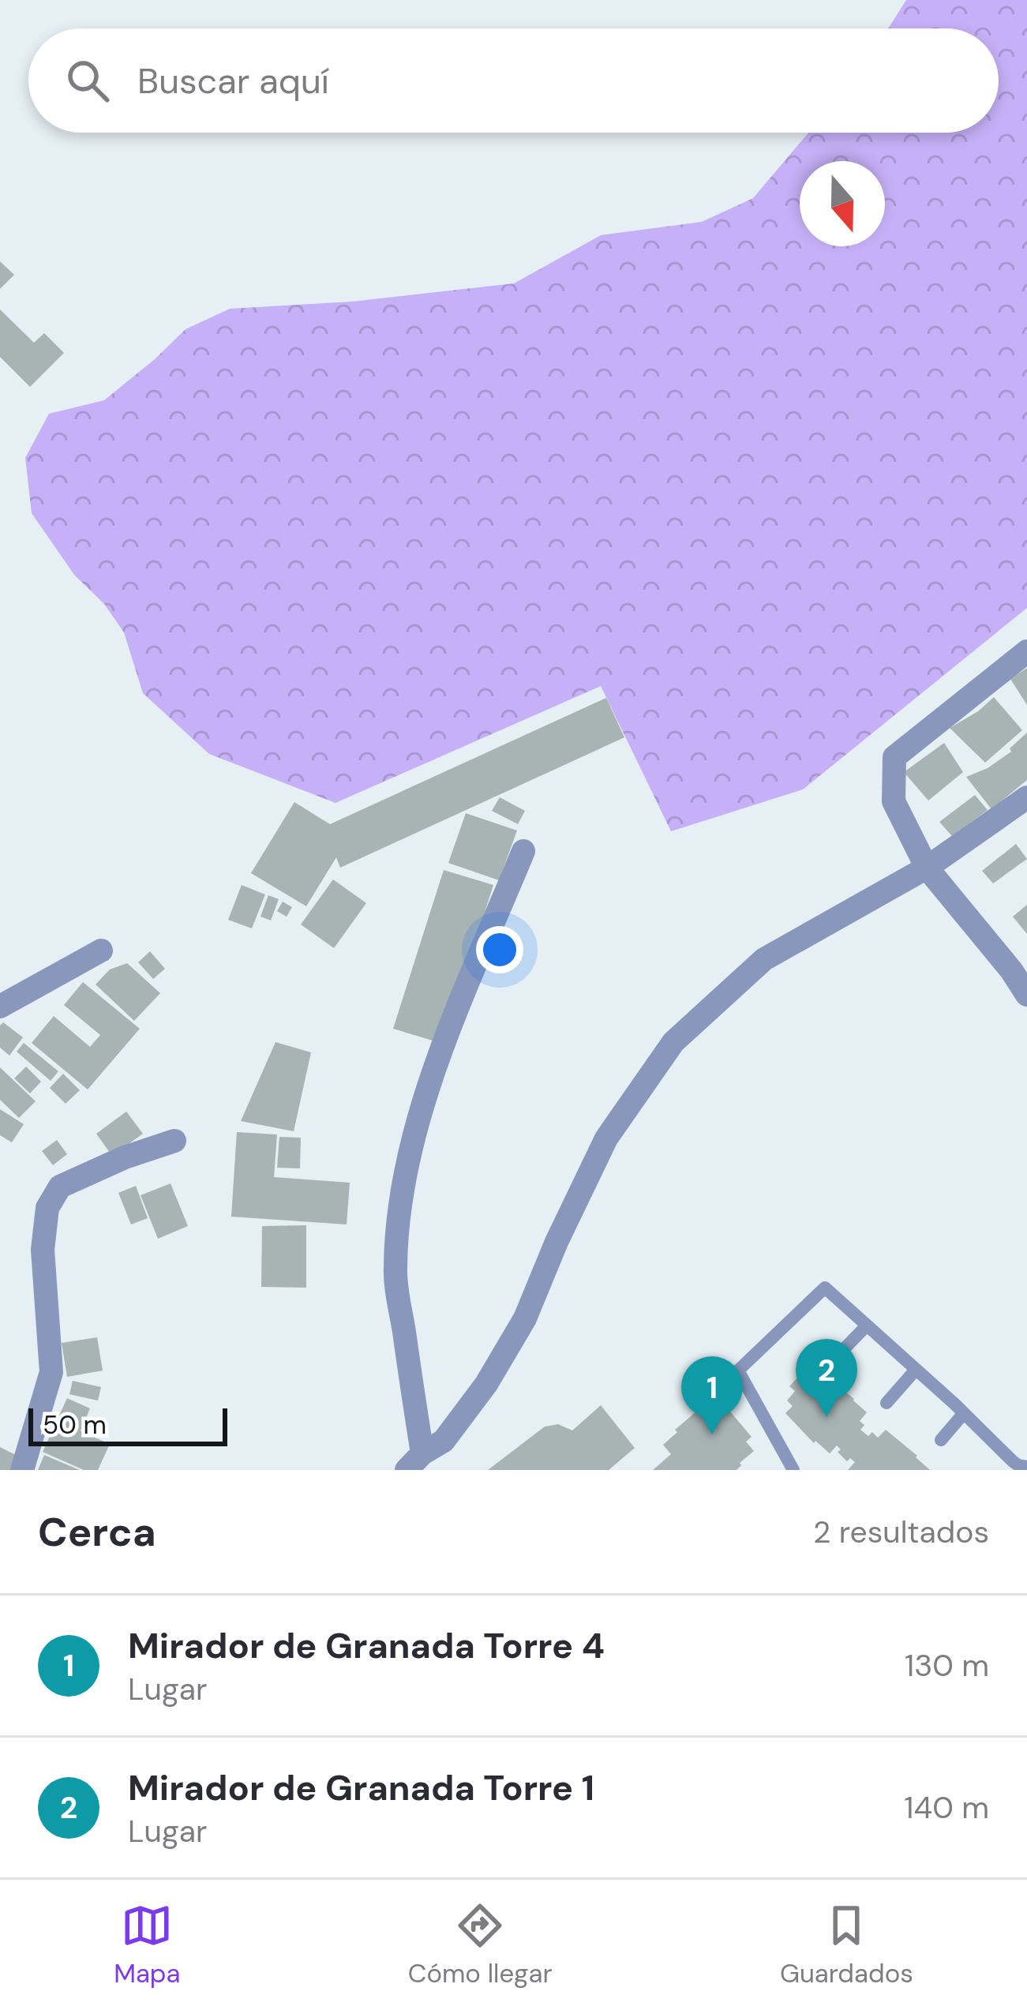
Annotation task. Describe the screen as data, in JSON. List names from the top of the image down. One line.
{"scale_bar":"50 m","north":"bottom","page":{"search":"Buscar aquí","pins":["2","1"],"scale":"50 m","heading":["Cerca","2 resultados"],"list":[{"mark":"1","name":"Mirador de Granada Torre 4","note":"Lugar","value":"130 m"},{"mark":"2","name":"Mirador de Granada Torre 1","note":"Lugar","value":"140 m"}],"nav":["Mapa","Cómo llegar","Guardados"]}}
